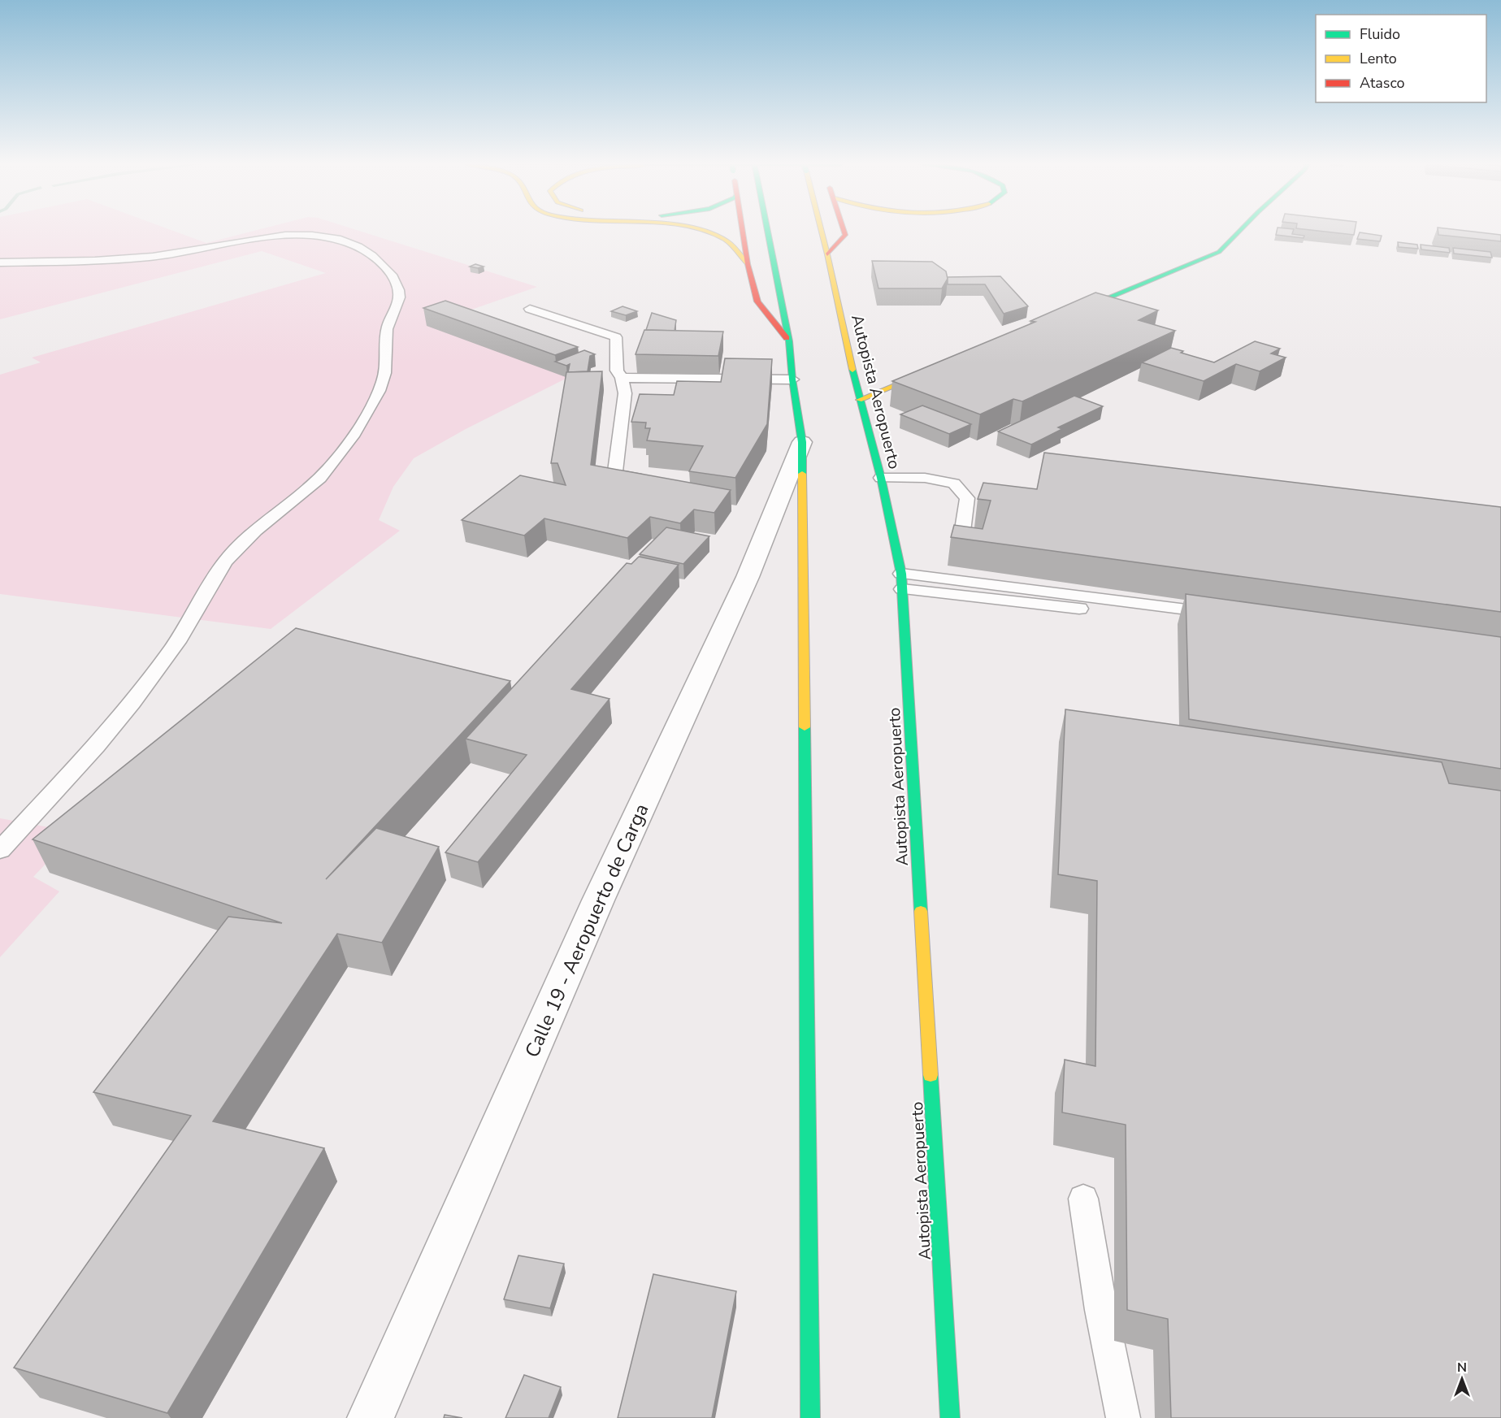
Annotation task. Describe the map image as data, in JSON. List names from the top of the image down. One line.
{"streets":{"main road":["Autopista Aeropuerto"],"street":["Calle 19 - Aeropuerto de Carga"]},"legend":["Fluido","Lento","Atasco"],"north":"top"}
